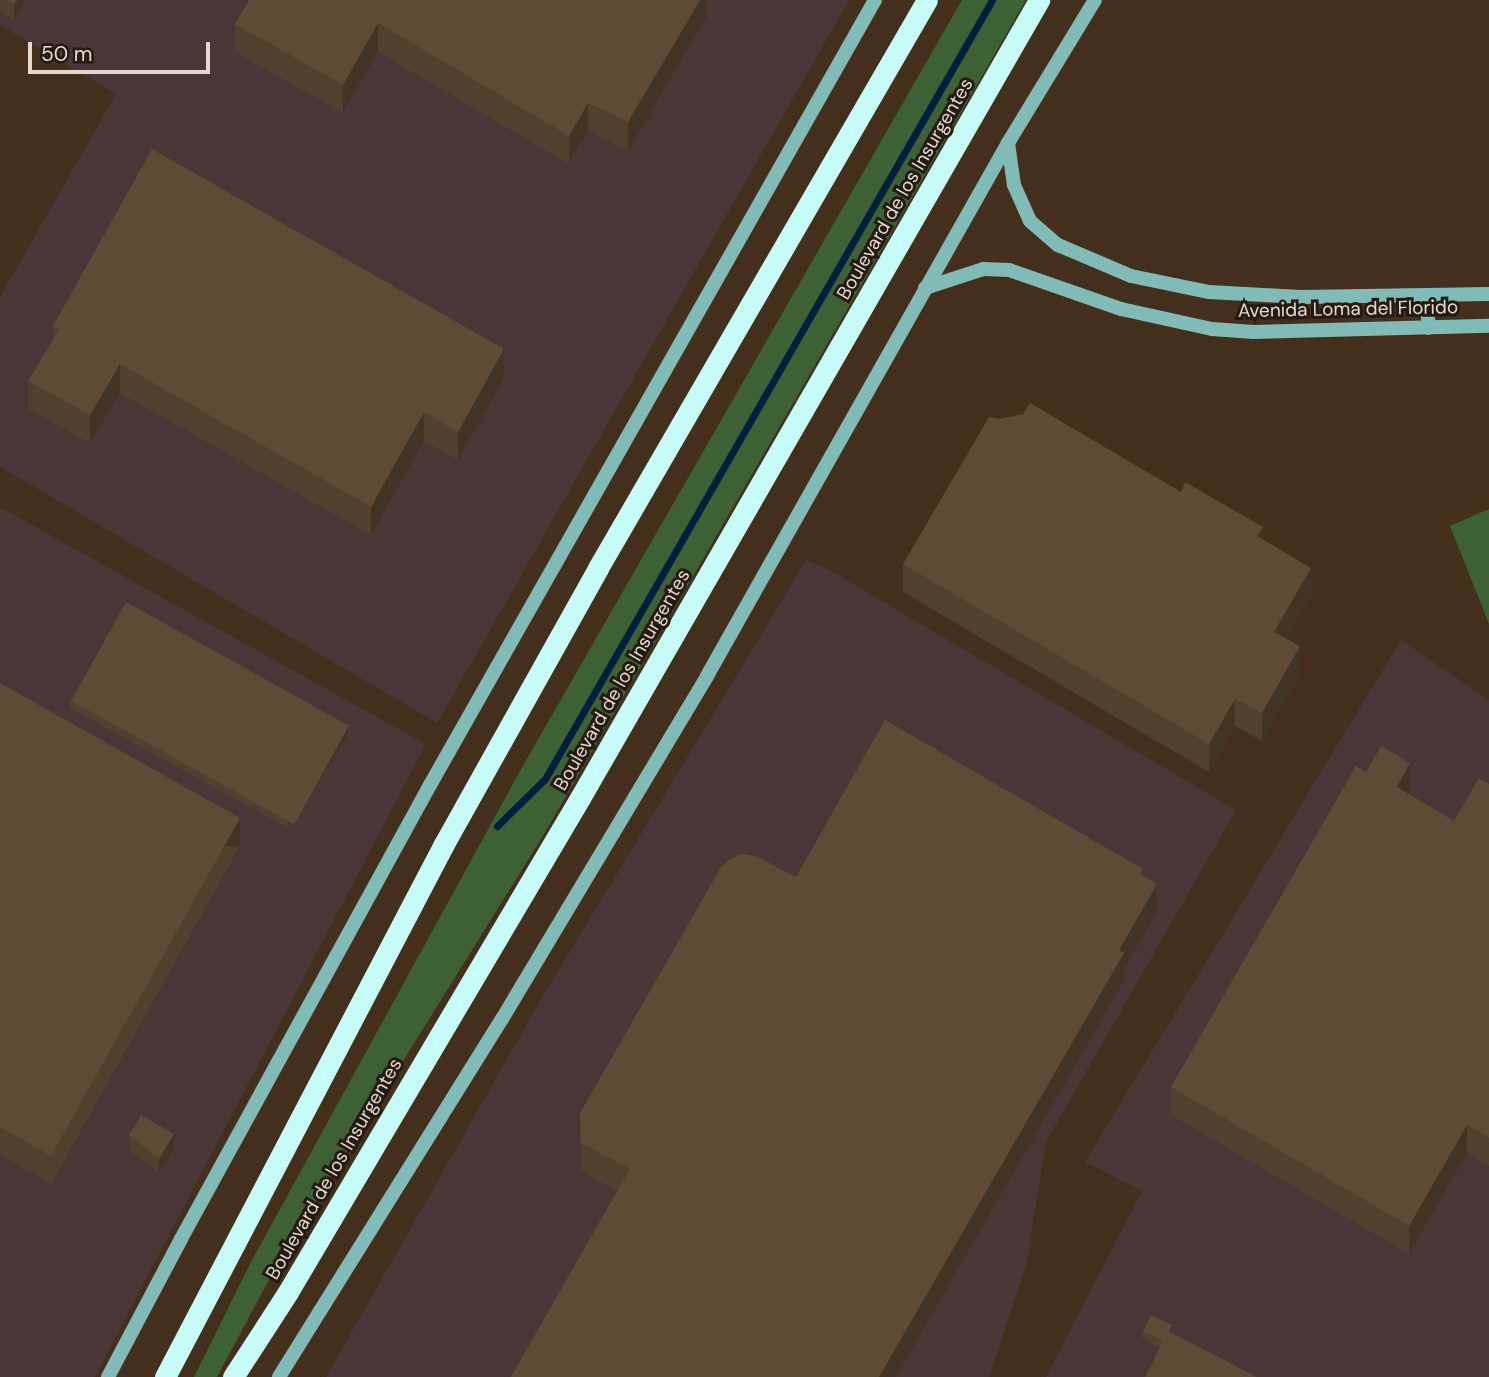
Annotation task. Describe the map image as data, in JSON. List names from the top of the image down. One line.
{"streets":{"highway":["Boulevard de los Insurgentes"],"street":["Avenida Loma del Florido"]},"scale_bar":"50 m"}
